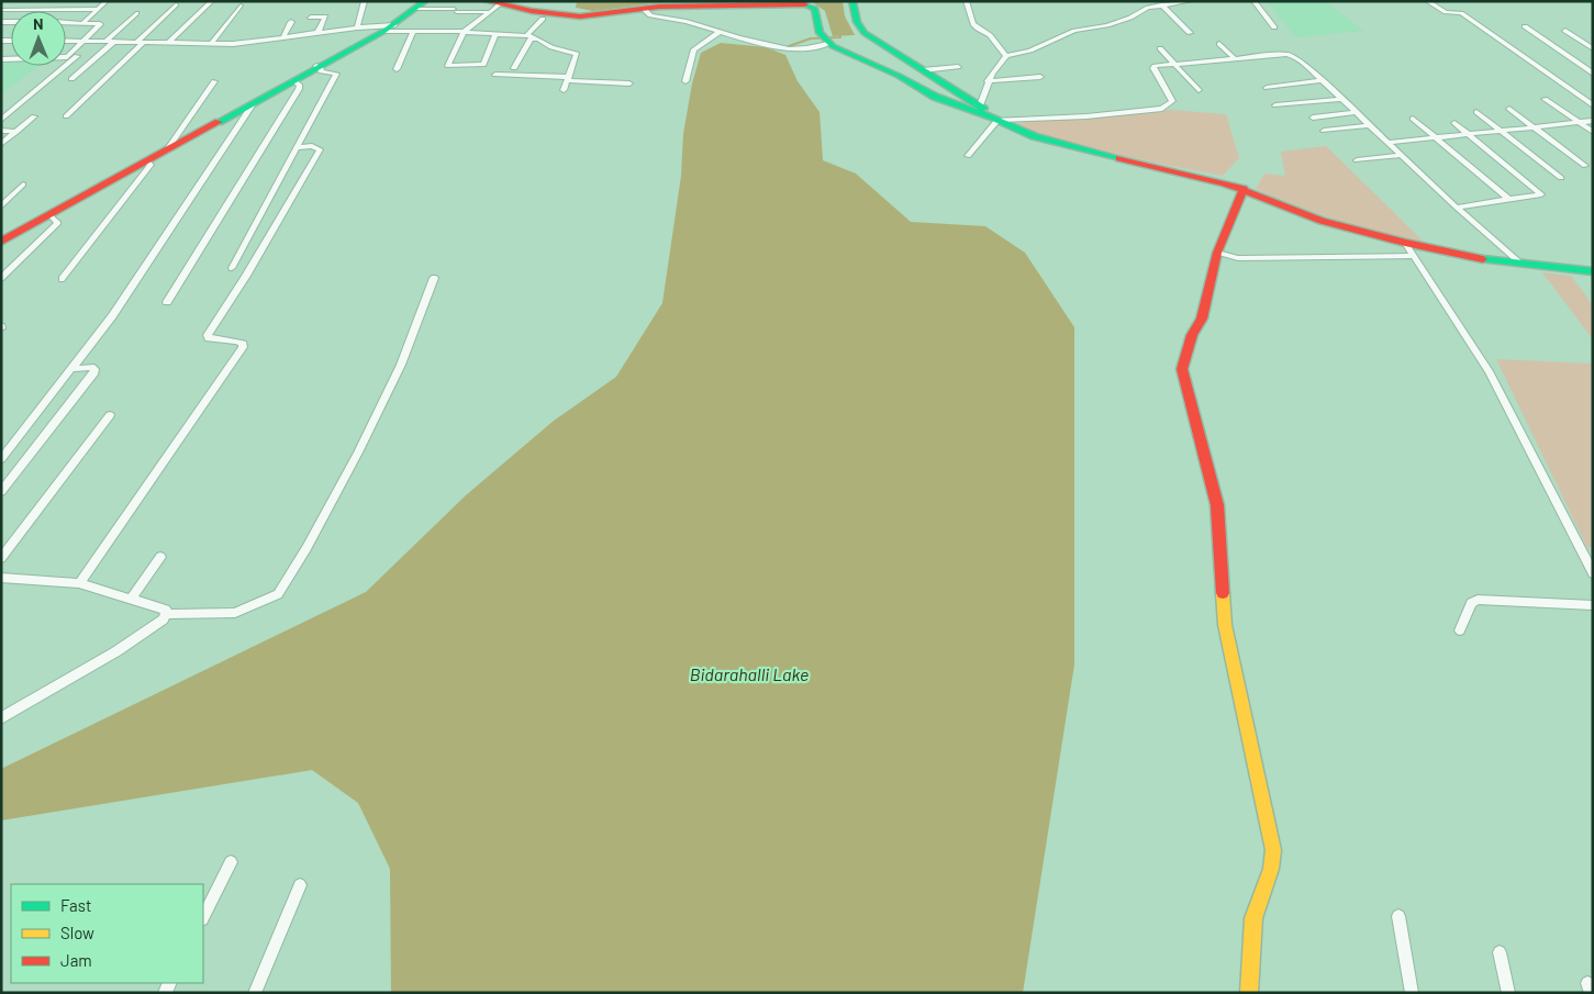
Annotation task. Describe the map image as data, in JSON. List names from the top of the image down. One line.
{"water":["Bidarahalli Lake"],"legend":["Fast","Slow","Jam"],"north":"top"}
